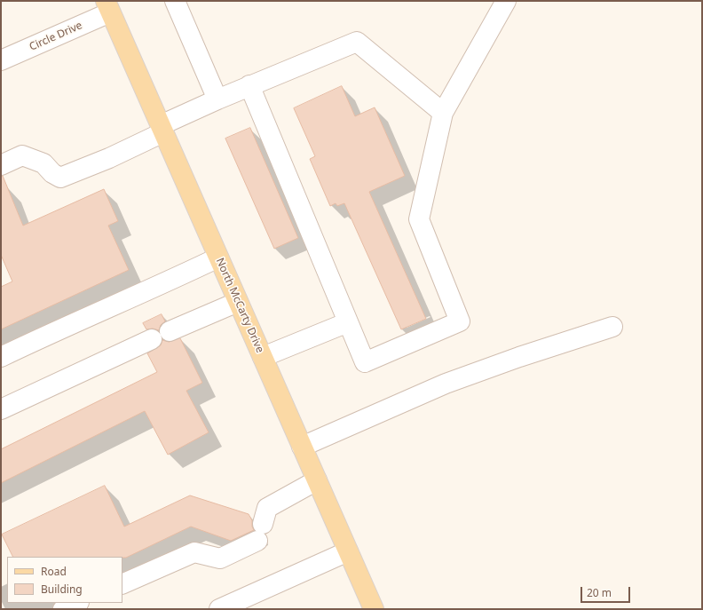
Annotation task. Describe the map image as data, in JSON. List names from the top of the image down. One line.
{"streets":{"main road":["North McCarty Drive"],"street":["Circle Drive"]},"crossings":[["Circle Drive","North McCarty Drive"]],"legend":["Road","Building"],"scale_bar":"20 m"}
